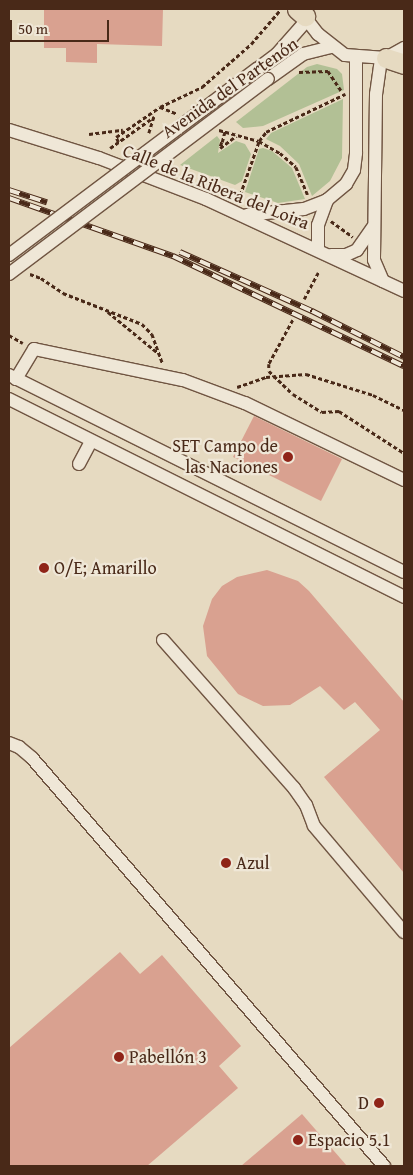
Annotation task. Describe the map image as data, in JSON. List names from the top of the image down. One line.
{"streets":{"street":["Avenida del Partenón","Calle de la Ribera del Loira"]},"places":["SET Campo de las Naciones","O/E; Amarillo","Azul","Pabellón 3","D","Espacio 5.1"],"scale_bar":"50 m"}
